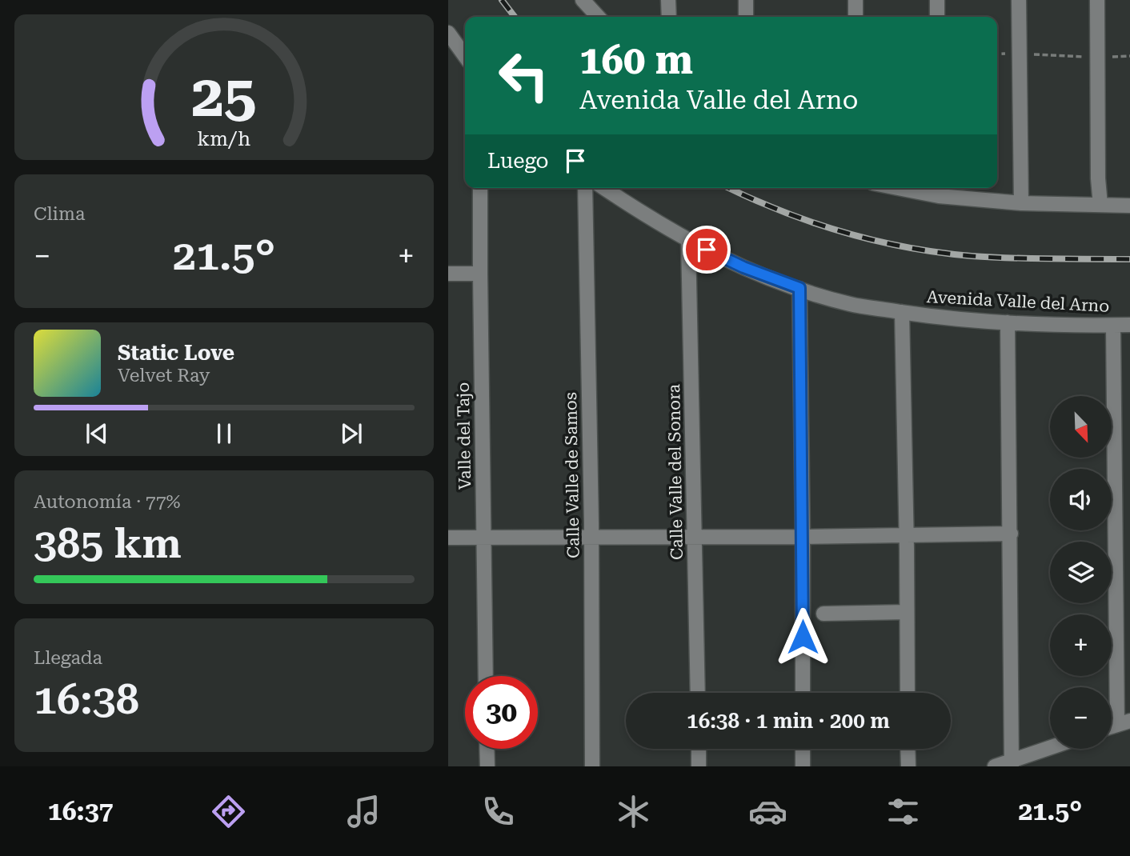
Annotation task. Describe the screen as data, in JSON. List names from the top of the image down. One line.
{"streets":{"street":["Avenida Valle del Arno","Valle del Tajo","Calle Valle del Sonora","Calle Valle de Samos"]},"crossings":[["Avenida Valle del Arno","Calle Valle del Sonora"]],"north":"bottom right","page":{"turn":["160 m","Avenida Valle del Arno"],"then":"Luego","tile":["Clima",["Autonomía · 77%","385 km"],["Llegada","16:38"]],"heat":["−","21.5°","+"],"song":["Static Love","Velvet Ray"],"map_buttons":["+","−"],"limit":"30","trip":"16:38 · 1 min · 200 m","tabs":["16:37","21.5°"],"gauge":["25","km/h"]}}
